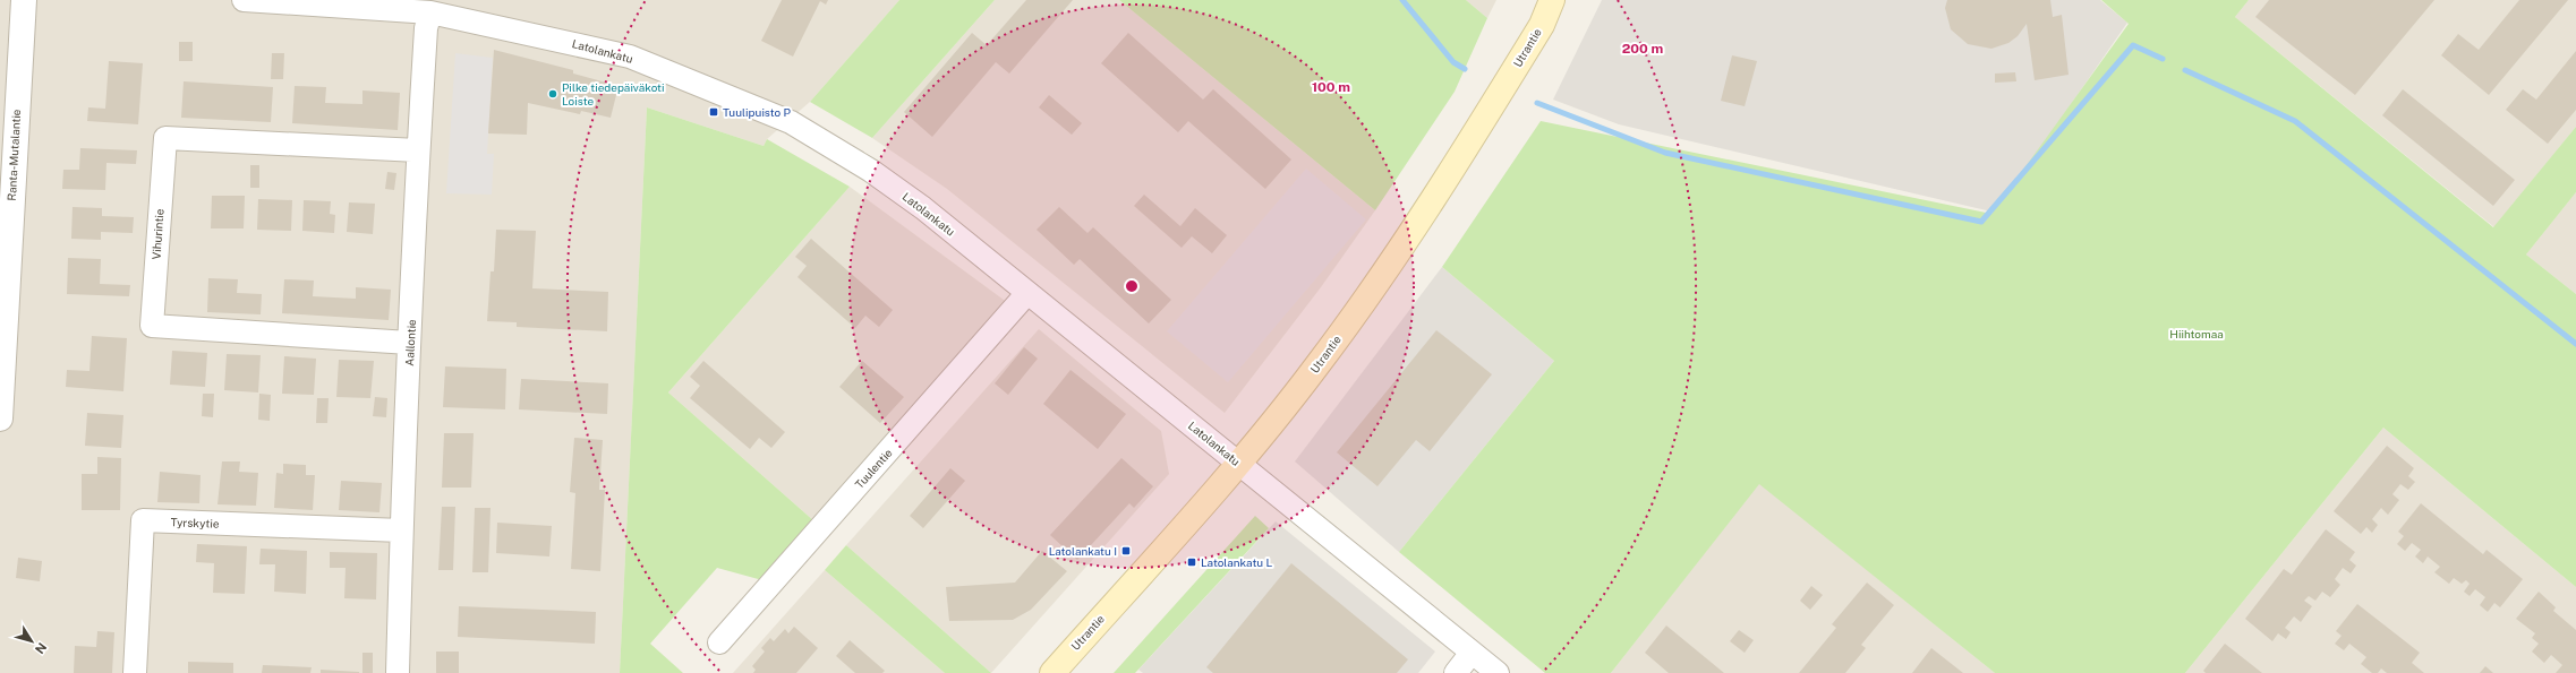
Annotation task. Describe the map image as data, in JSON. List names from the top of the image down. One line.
{"streets":{"main road":["Utrantie"],"street":["Latolankatu","Ranta-Mutalantie","Vihurintie","Aallontie","Tuulentie","Tyrskytie"]},"crossings":[["Utrantie","Latolankatu"],["Latolankatu","Aallontie"],["Latolankatu","Tuulentie"],["Vihurintie","Aallontie"],["Aallontie","Tyrskytie"]],"parks":["Hiihtomaa"],"places":{"other":["Pilke tiedepäiväkoti Loiste"],"transit":["Tuulipuisto P","Latolankatu I","Latolankatu L"]},"north":"bottom right","rings":["200 m","100 m"]}
